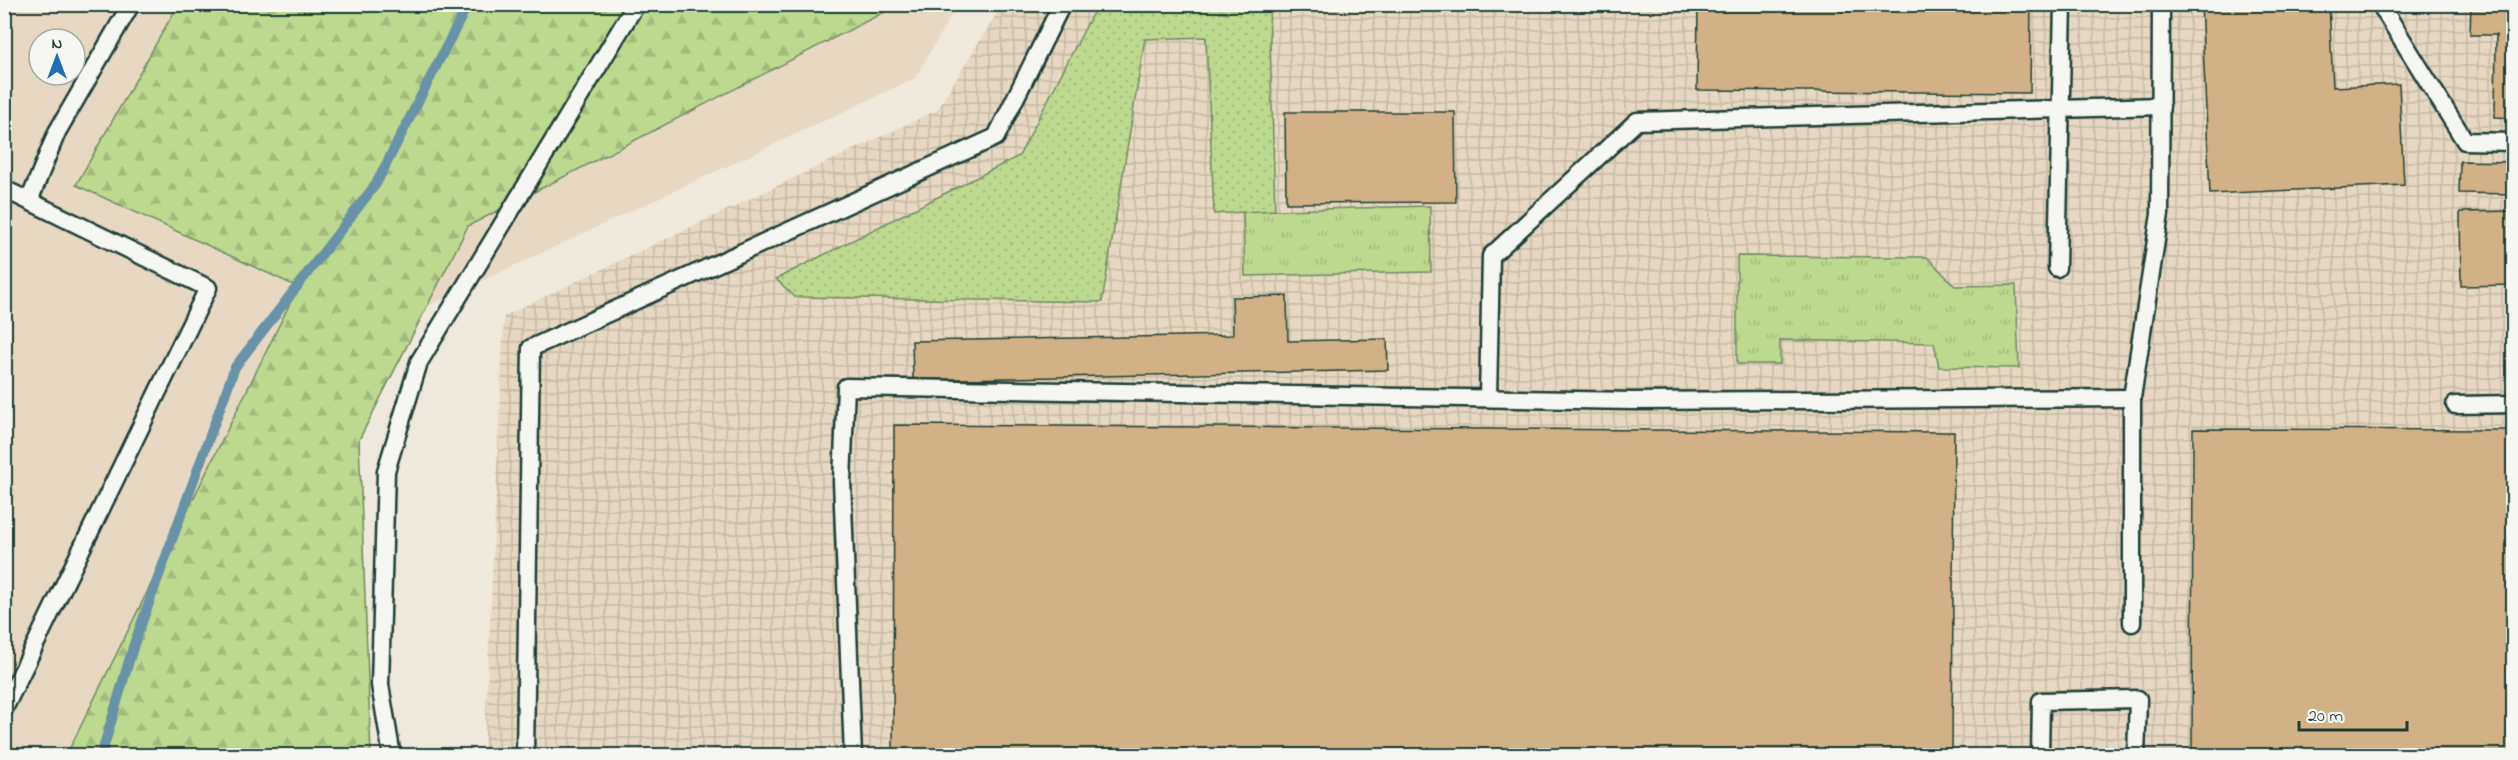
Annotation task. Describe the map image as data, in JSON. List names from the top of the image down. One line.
{"scale_bar":"20 m","north":"top"}
